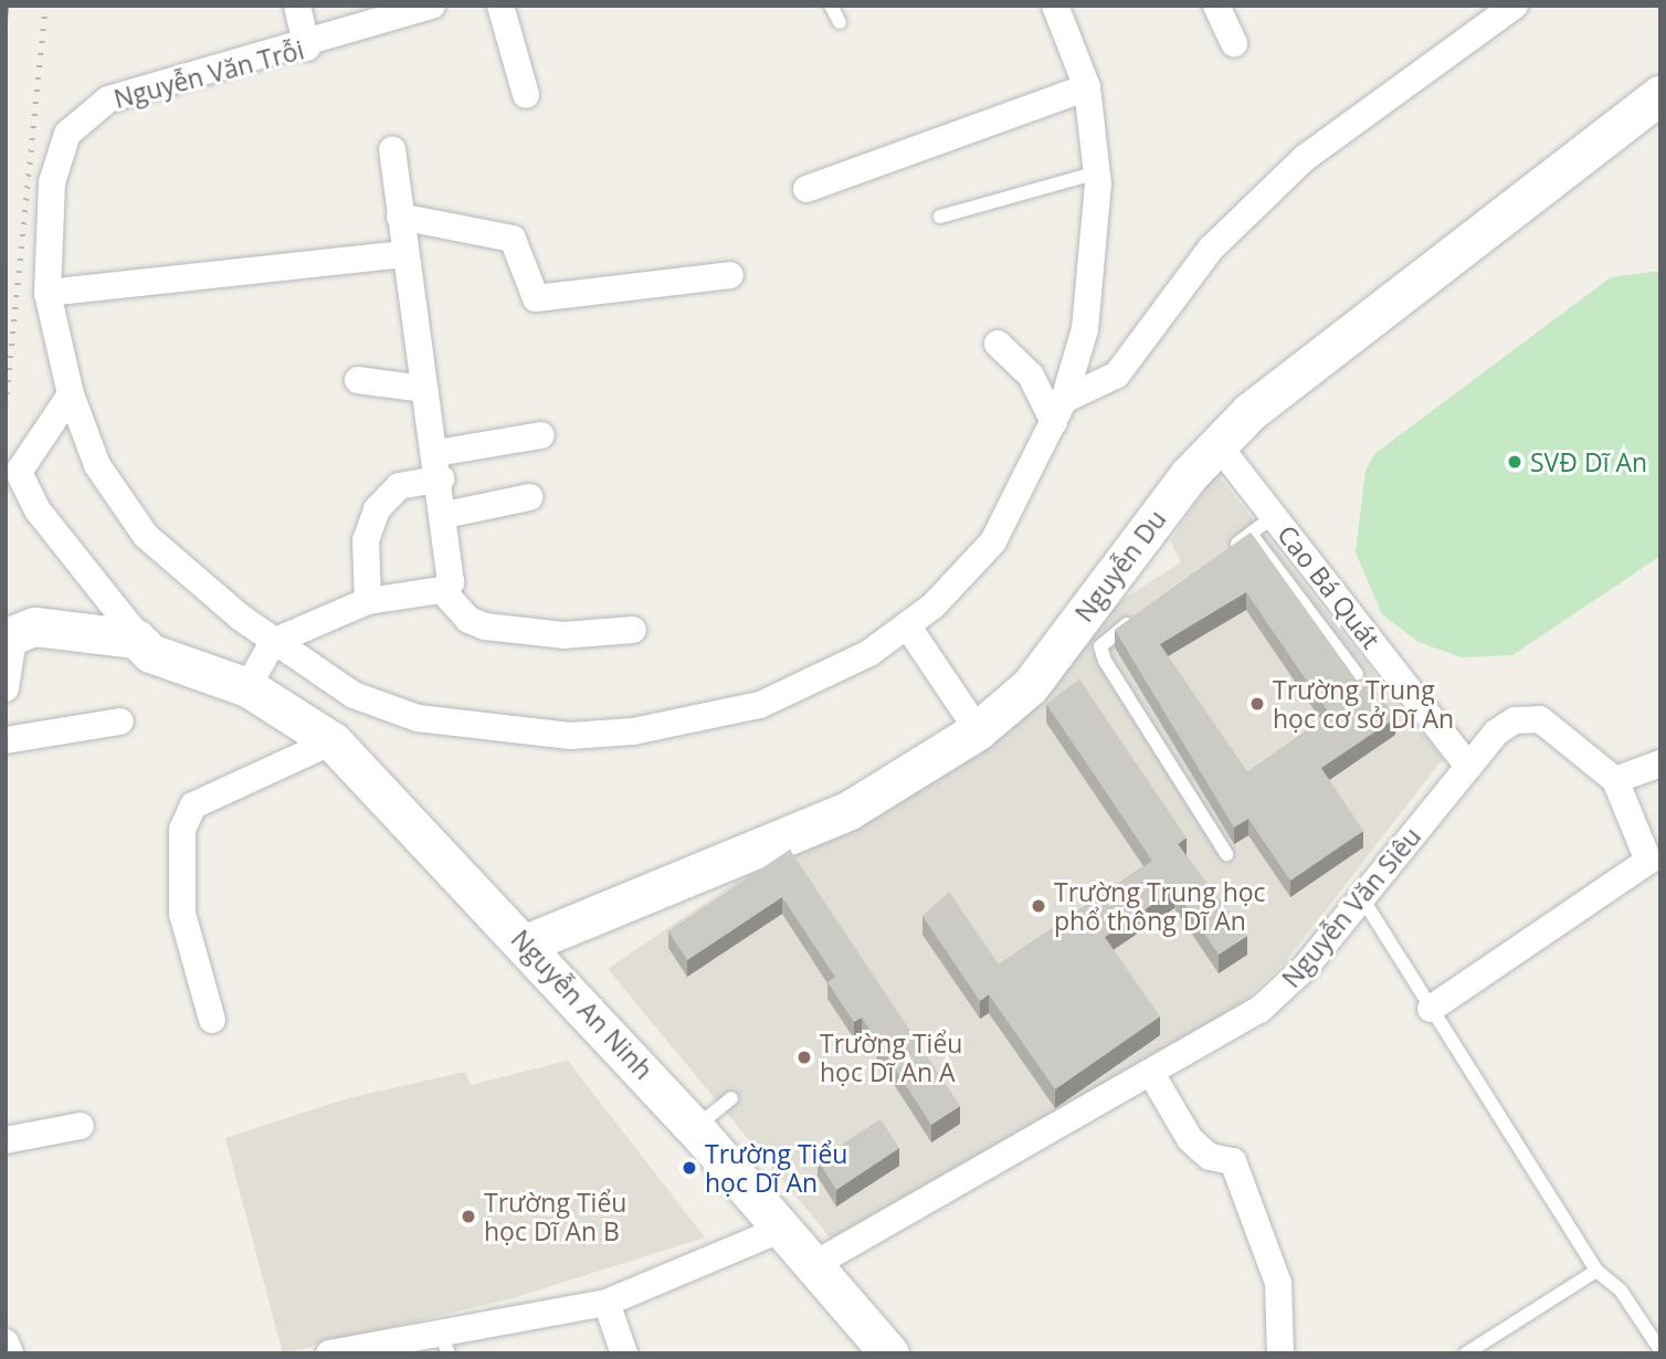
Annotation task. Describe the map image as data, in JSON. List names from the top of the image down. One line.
{"streets":{"street":["Nguyễn Văn Trỗi","Nguyễn Du","Cao Bá Quát","Nguyễn Văn Siêu","Nguyễn An Ninh"]},"crossings":[["Nguyễn Du","Cao Bá Quát"],["Nguyễn Du","Nguyễn An Ninh"],["Cao Bá Quát","Nguyễn Văn Siêu"],["Nguyễn Văn Siêu","Nguyễn An Ninh"]],"places":["SVĐ Dĩ An","Trường Trung học cơ sở Dĩ An","Trường Trung học phổ thông Dĩ An","Trường Tiểu học Dĩ An A","Trường Tiểu học Dĩ An","Trường Tiểu học Dĩ An B"]}
